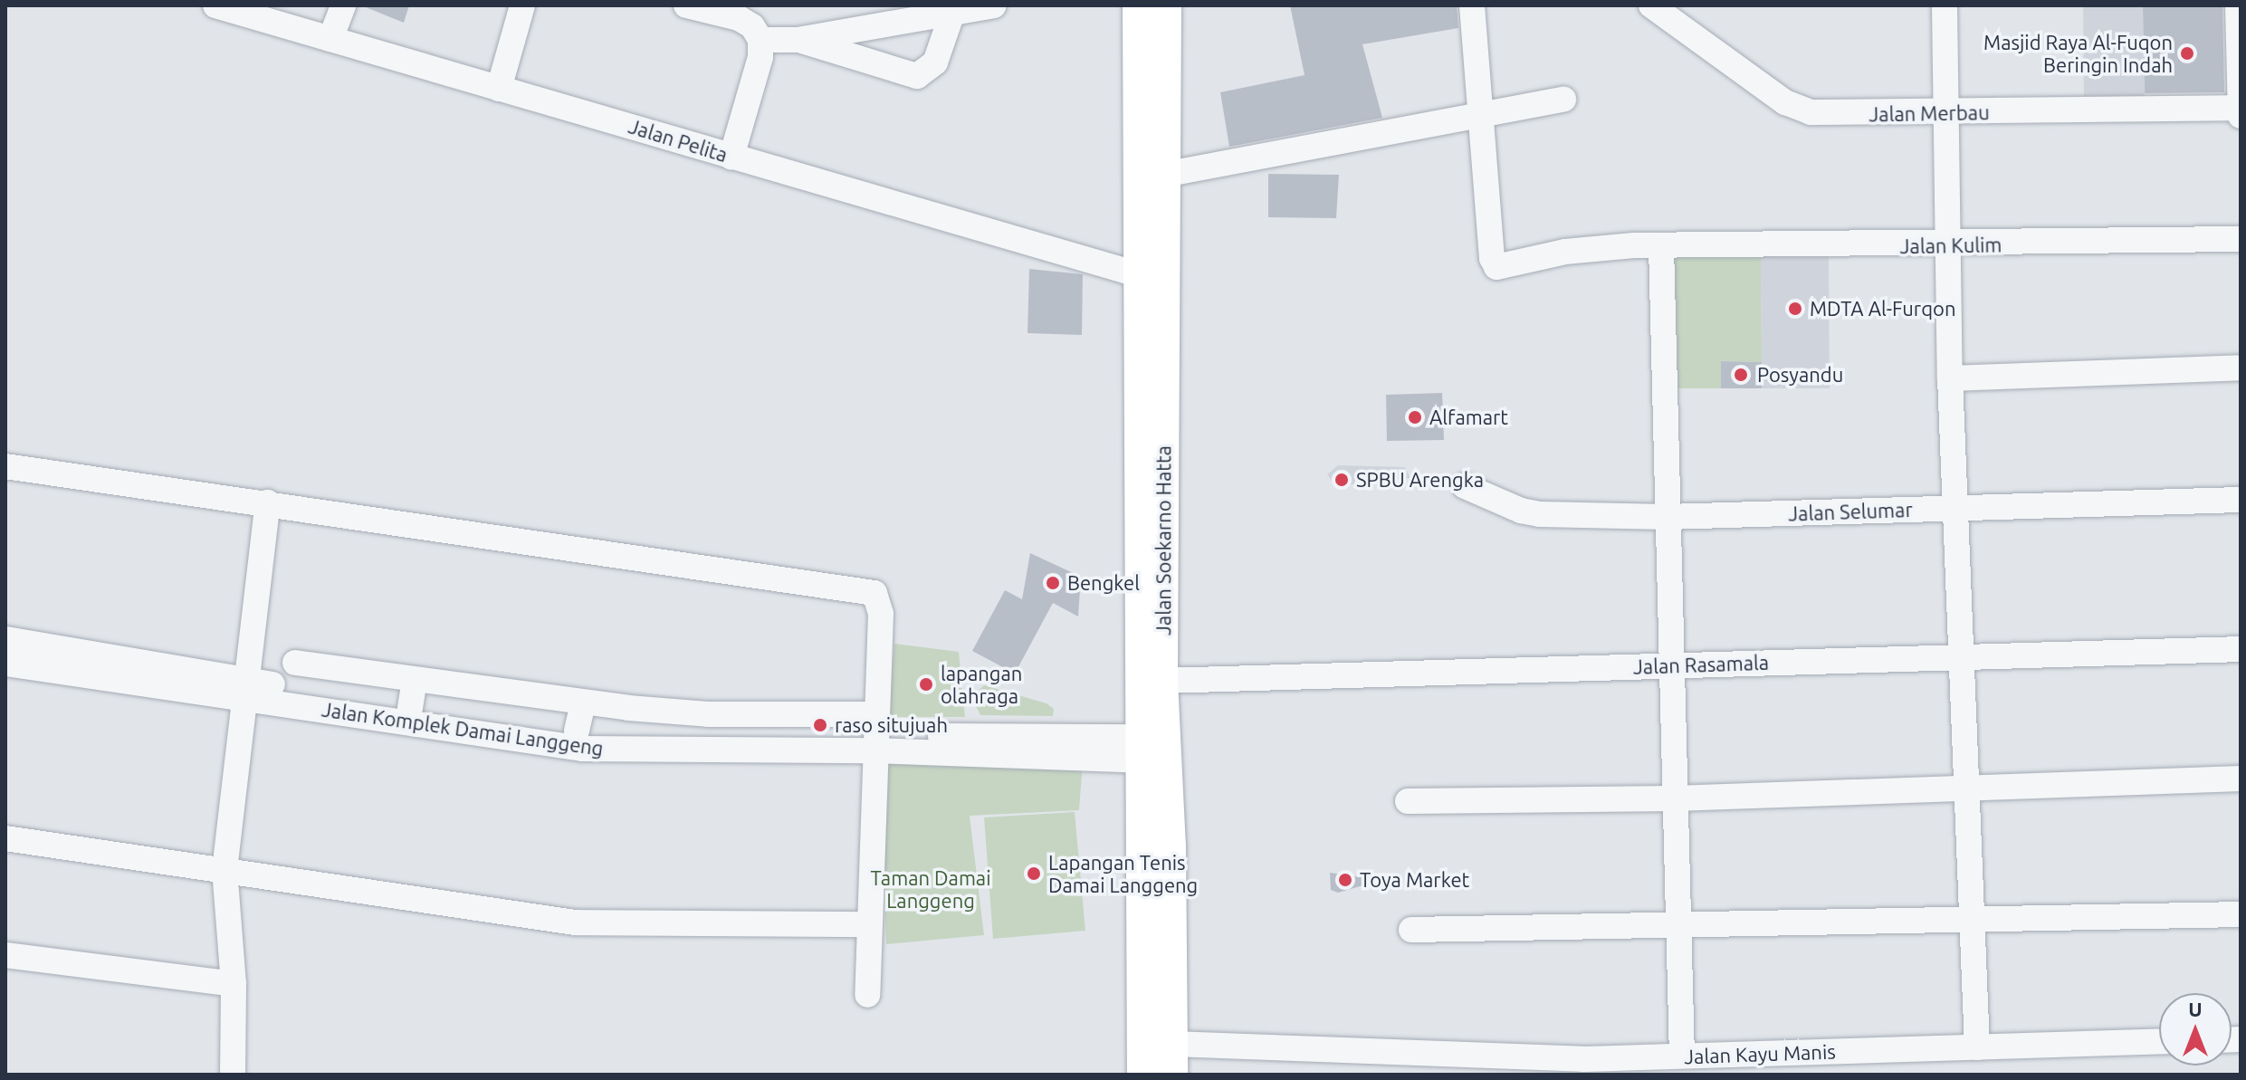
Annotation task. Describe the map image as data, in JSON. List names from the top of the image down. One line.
{"streets":{"main road":["Jalan Soekarno Hatta"],"street":["Jalan Merbau","Jalan Pelita","Jalan Kulim","Jalan Selumar","Jalan Rasamala","Jalan Komplek Damai Langgeng","Jalan Kayu Manis"]},"crossings":[["Jalan Pelita","Jalan Soekarno Hatta"],["Jalan Soekarno Hatta","Jalan Rasamala"],["Jalan Soekarno Hatta","Jalan Komplek Damai Langgeng"],["Jalan Soekarno Hatta","Jalan Kayu Manis"]],"parks":["Taman Damai Langgeng"],"places":["Masjid Raya Al-Fuqon Beringin Indah","MDTA Al-Furqon","Posyandu","Alfamart","SPBU Arengka","Bengkel","lapangan olahraga","raso situjuah","Lapangan Tenis Damai Langgeng","Toya Market"],"north":"top"}
